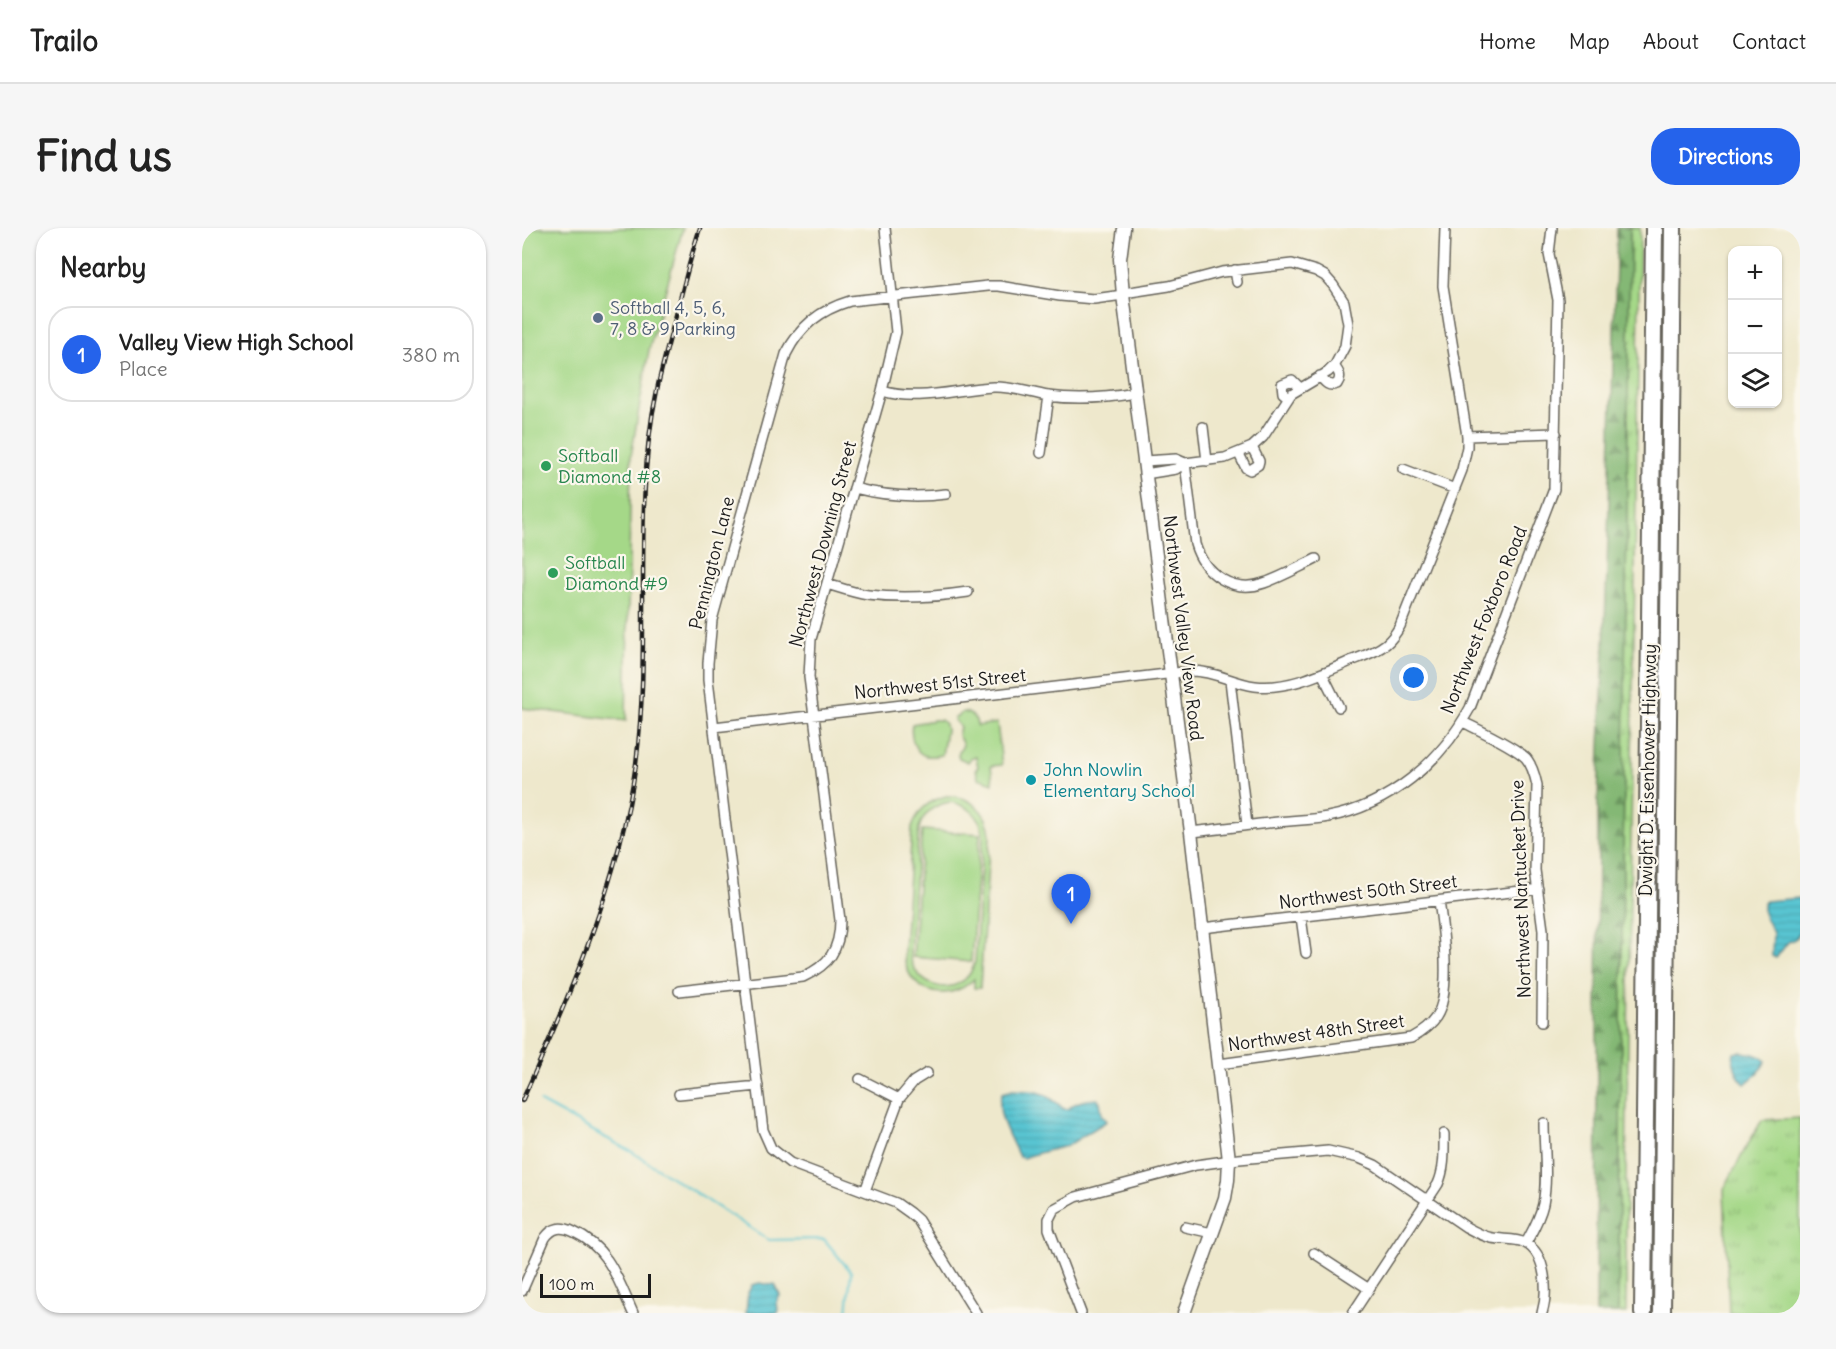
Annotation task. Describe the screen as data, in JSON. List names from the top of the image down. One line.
{"streets":{"highway":["Dwight D. Eisenhower Highway"],"street":["Northwest Downing Street","Pennington Lane","Northwest Foxboro Road","Northwest Valley View Road","Northwest 51st Street","Northwest Nantucket Drive","Northwest 50th Street","Northwest 48th Street"]},"crossings":[["Northwest Downing Street","Pennington Lane"],["Northwest Downing Street","Northwest 51st Street"],["Pennington Lane","Northwest Valley View Road"],["Pennington Lane","Northwest 51st Street"],["Northwest Foxboro Road","Northwest Valley View Road"],["Northwest Foxboro Road","Northwest Nantucket Drive"],["Northwest Valley View Road","Northwest 51st Street"],["Northwest Valley View Road","Northwest 50th Street"],["Northwest Valley View Road","Northwest 48th Street"],["Northwest Nantucket Drive","Northwest 50th Street"],["Northwest 50th Street","Northwest 48th Street"]],"places":["Softball 4, 5, 6, 7, 8 & 9 Parking","Softball Diamond #8","Softball Diamond #9","John Nowlin Elementary School"],"scale_bar":"100 m","page":{"header":"Trailo","nav":["Home","Map","About","Contact"],"buttons":"Directions","title":"Find us","heading":"Nearby","map_buttons":["+","−"],"list":[{"mark":"1","name":"Valley View High School","note":"Place","value":"380 m"}],"pins":"1","scale":"100 m"}}
